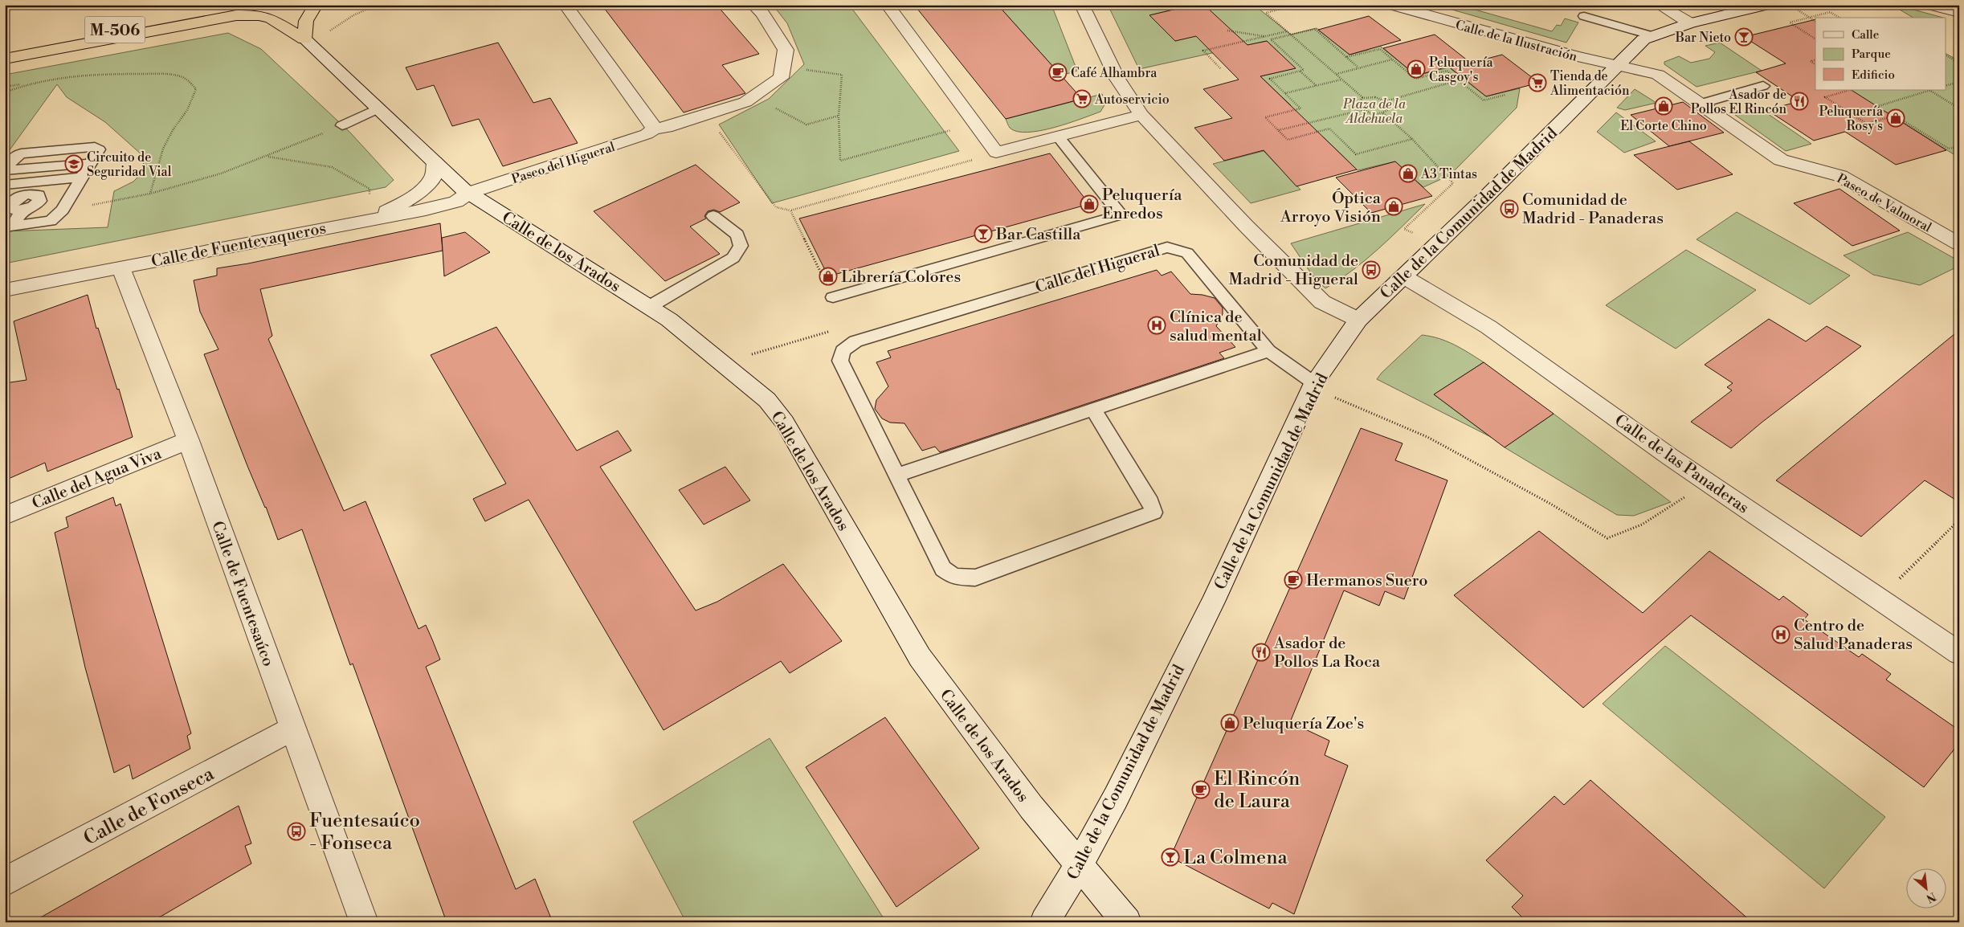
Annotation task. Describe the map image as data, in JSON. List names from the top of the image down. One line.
{"streets":{"highway":["M-506"],"street":["Calle de la Ilustración","Paseo del Higueral","Paseo de Valmoral","Calle de la Comunidad de Madrid","Calle de Fuentevaqueros","Calle de los Arados","Calle de las Panaderas","Calle del Agua Viva","Calle de Fuentesaúco","Calle de Fonseca"],"lane":["Calle del Higueral"]},"crossings":[["Calle de la Ilustración","Paseo de Valmoral"],["Calle de la Ilustración","Calle de la Comunidad de Madrid"],["Paseo del Higueral","Calle de Fuentevaqueros"],["Paseo del Higueral","Calle de los Arados"],["Paseo de Valmoral","Calle de la Comunidad de Madrid"],["Calle de la Comunidad de Madrid","Calle de los Arados"],["Calle de la Comunidad de Madrid","Calle del Higueral"],["Calle de la Comunidad de Madrid","Calle de las Panaderas"],["Calle de Fuentevaqueros","Calle de los Arados"],["Calle de Fuentevaqueros","Calle de Fuentesaúco"],["Calle del Agua Viva","Calle de Fuentesaúco"],["Calle de Fuentesaúco","Calle de Fonseca"]],"parks":["Plaza de la Aldehuela"],"places":{"bar":["Bar Nieto","Bar Castilla","La Colmena"],"shop":["Peluquería Casgoy's","El Corte Chino","Peluquería Rosy's","A3 Tintas","Peluquería Enredos","Óptica Arroyo Visión","Librería Colores","Peluquería Zoe's"],"cafe":["Café Alhambra","Hermanos Suero","El Rincón de Laura"],"supermarket":["Tienda de Alimentación","Autoservicio"],"restaurant":["Asador de Pollos El Rincón","Asador de Pollos La Roca"],"school or university":["Circuito de Seguridad Vial"],"bus stop":["Comunidad de Madrid - Panaderas","Comunidad de Madrid - Higueral","Fuentesaúco - Fonseca"],"hospital":["Clínica de salud mental","Centro de Salud Panaderas"]},"legend":["Calle","Parque","Edificio"],"north":"bottom right"}
